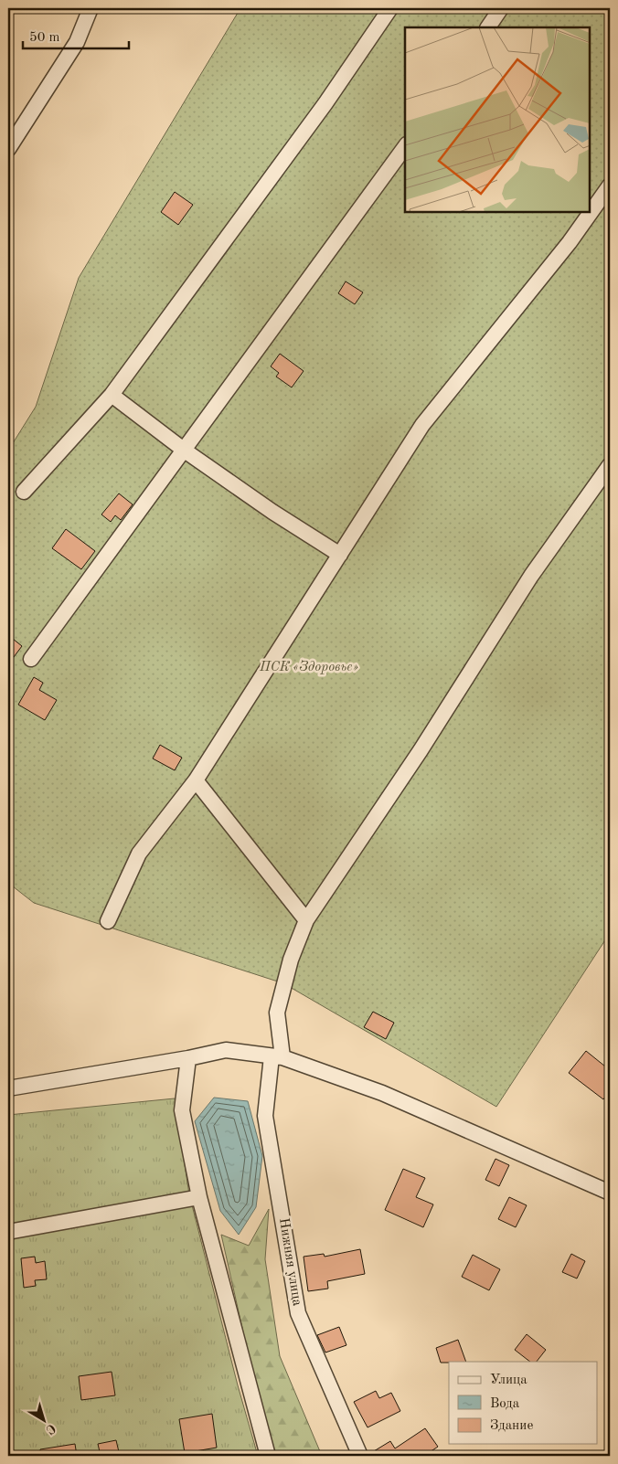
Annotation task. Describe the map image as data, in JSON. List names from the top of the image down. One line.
{"streets":{"street":["Нижняя улица"]},"parks":["ПСК «Здоровье»"],"legend":["Улица","Вода","Здание"],"scale_bar":"50 m","north":"bottom right"}
